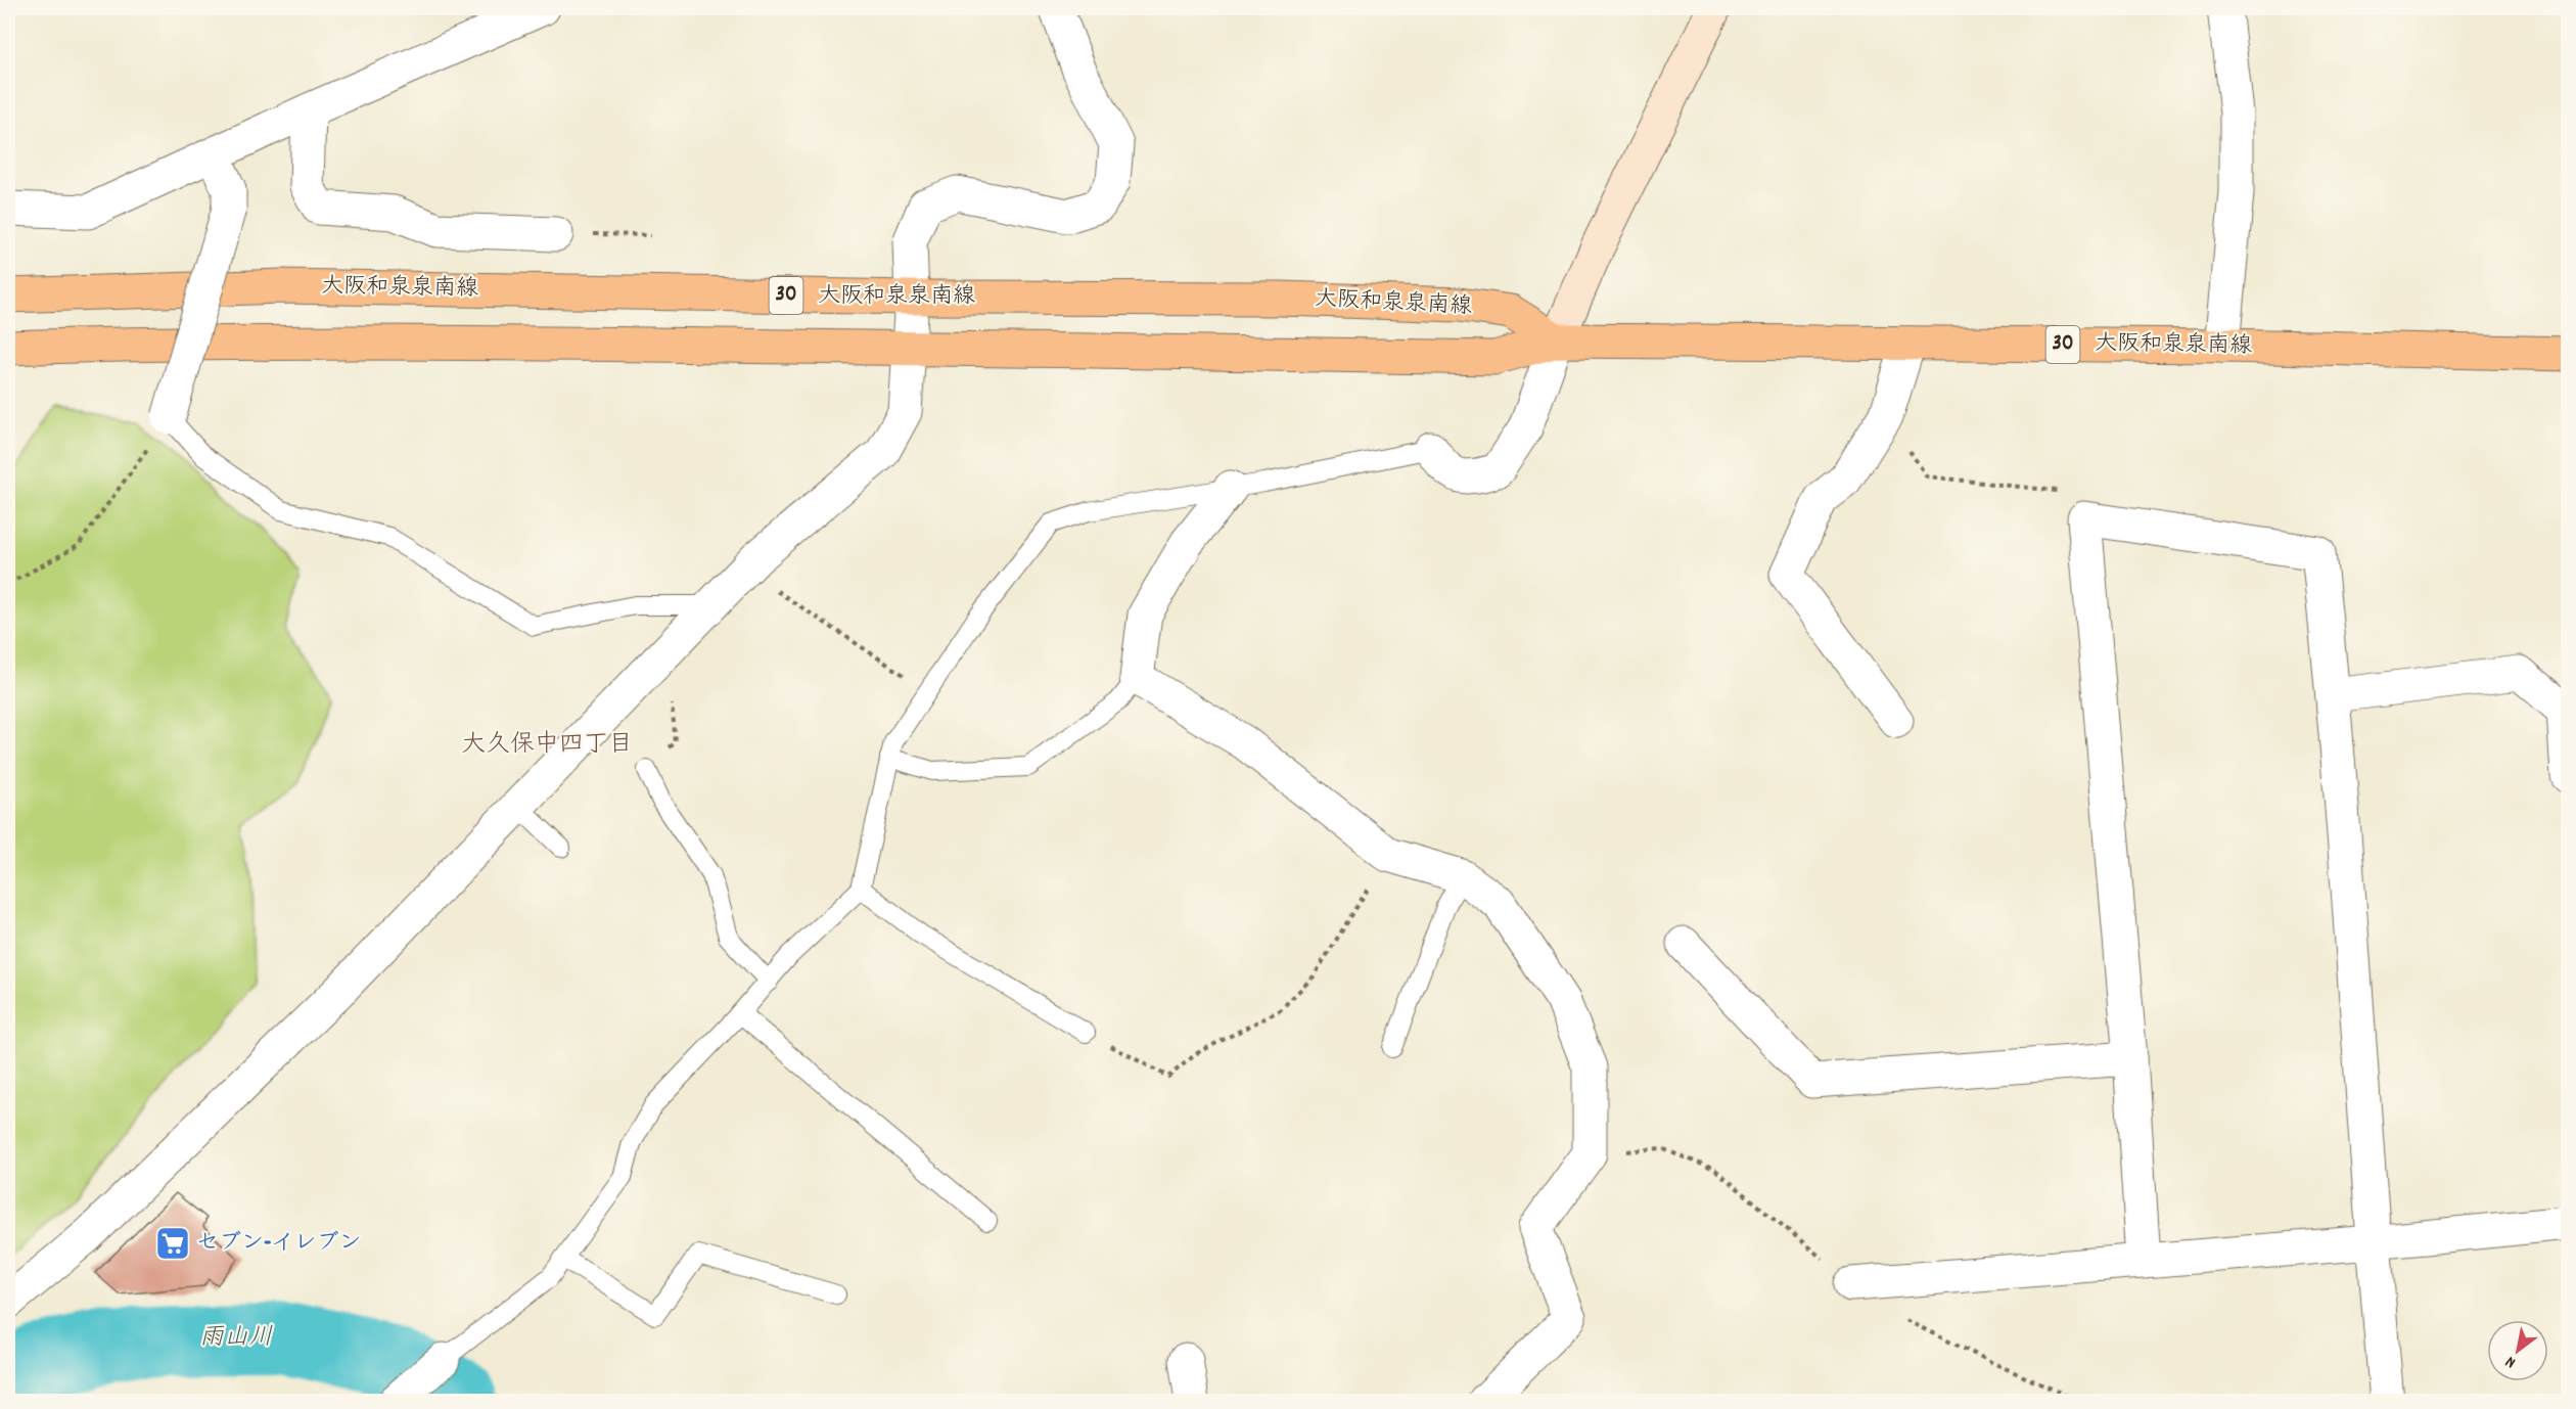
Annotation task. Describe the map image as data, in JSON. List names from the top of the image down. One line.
{"streets":{"main road":["大阪和泉泉南線","30"]},"districts":["大久保中四丁目"],"water":["雨山川"],"places":{"supermarket":["セブン-イレブン"]},"north":"bottom left"}
